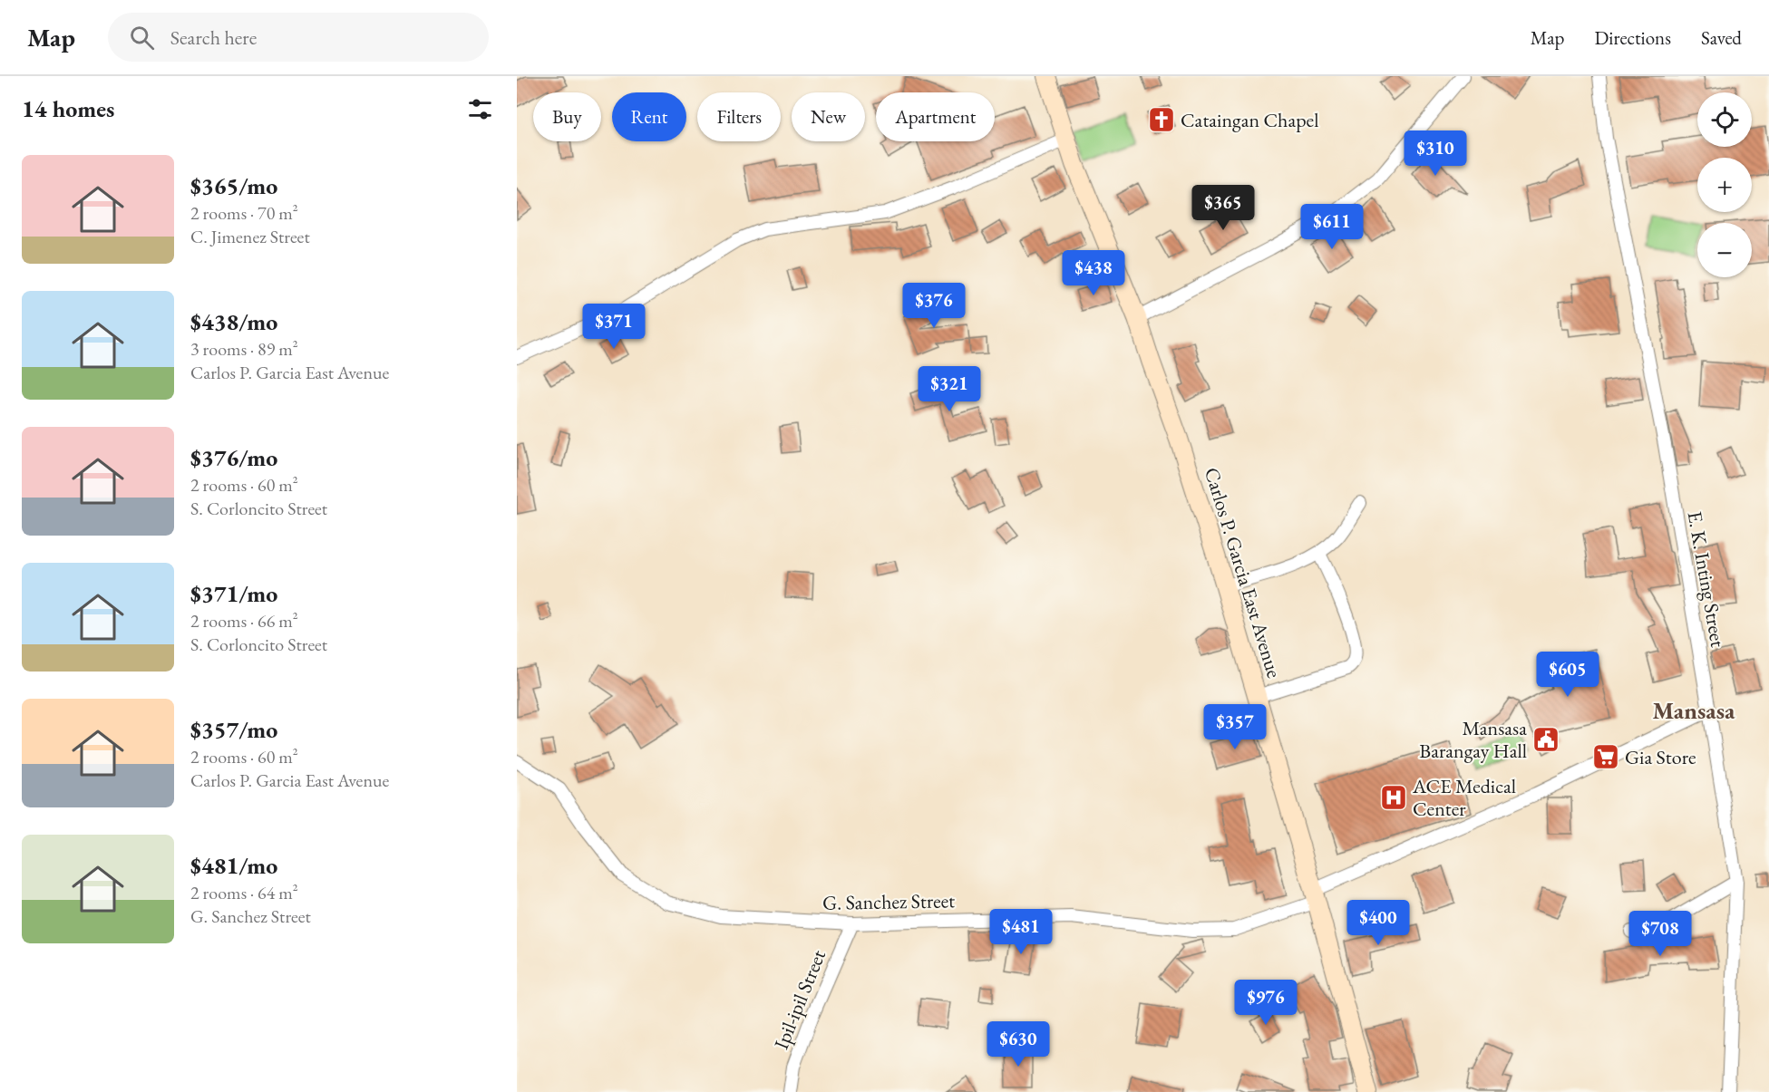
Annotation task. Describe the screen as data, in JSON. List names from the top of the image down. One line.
{"streets":{"main road":["Carlos P. Garcia East Avenue"],"street":["E. K. Inting Street","G. Sanchez Street","Ipil-ipil Street"]},"crossings":[["Carlos P. Garcia East Avenue","G. Sanchez Street"],["E. K. Inting Street","G. Sanchez Street"],["G. Sanchez Street","Ipil-ipil Street"]],"districts":["Mansasa"],"places":{"church":["Cataingan Chapel"],"public building":["Mansasa Barangay Hall"],"supermarket":["Gia Store"],"hospital":["ACE Medical Center"]},"page":{"header":"Map","search":"Search here","nav":["Map","Directions","Saved"],"heading":"14 homes","map_buttons":["+","−"],"chip":["Buy","Rent","Filters","New","Apartment"],"price":["$310","$365","$611","$438","$376","$371","$321","$605","$357","$400","$481","$708","$976","$630"],"list":[{"name":"$365/mo","note":"2 rooms · 70 m² · C. Jimenez Street"},{"name":"$438/mo","note":"3 rooms · 89 m² · Carlos P. Garcia East Avenue"},{"name":"$376/mo","note":"2 rooms · 60 m² · S. Corloncito Street"},{"name":"$371/mo","note":"2 rooms · 66 m² · S. Corloncito Street"},{"name":"$357/mo","note":"2 rooms · 60 m² · Carlos P. Garcia East Avenue"},{"name":"$481/mo","note":"2 rooms · 64 m² · G. Sanchez Street"}]}}
